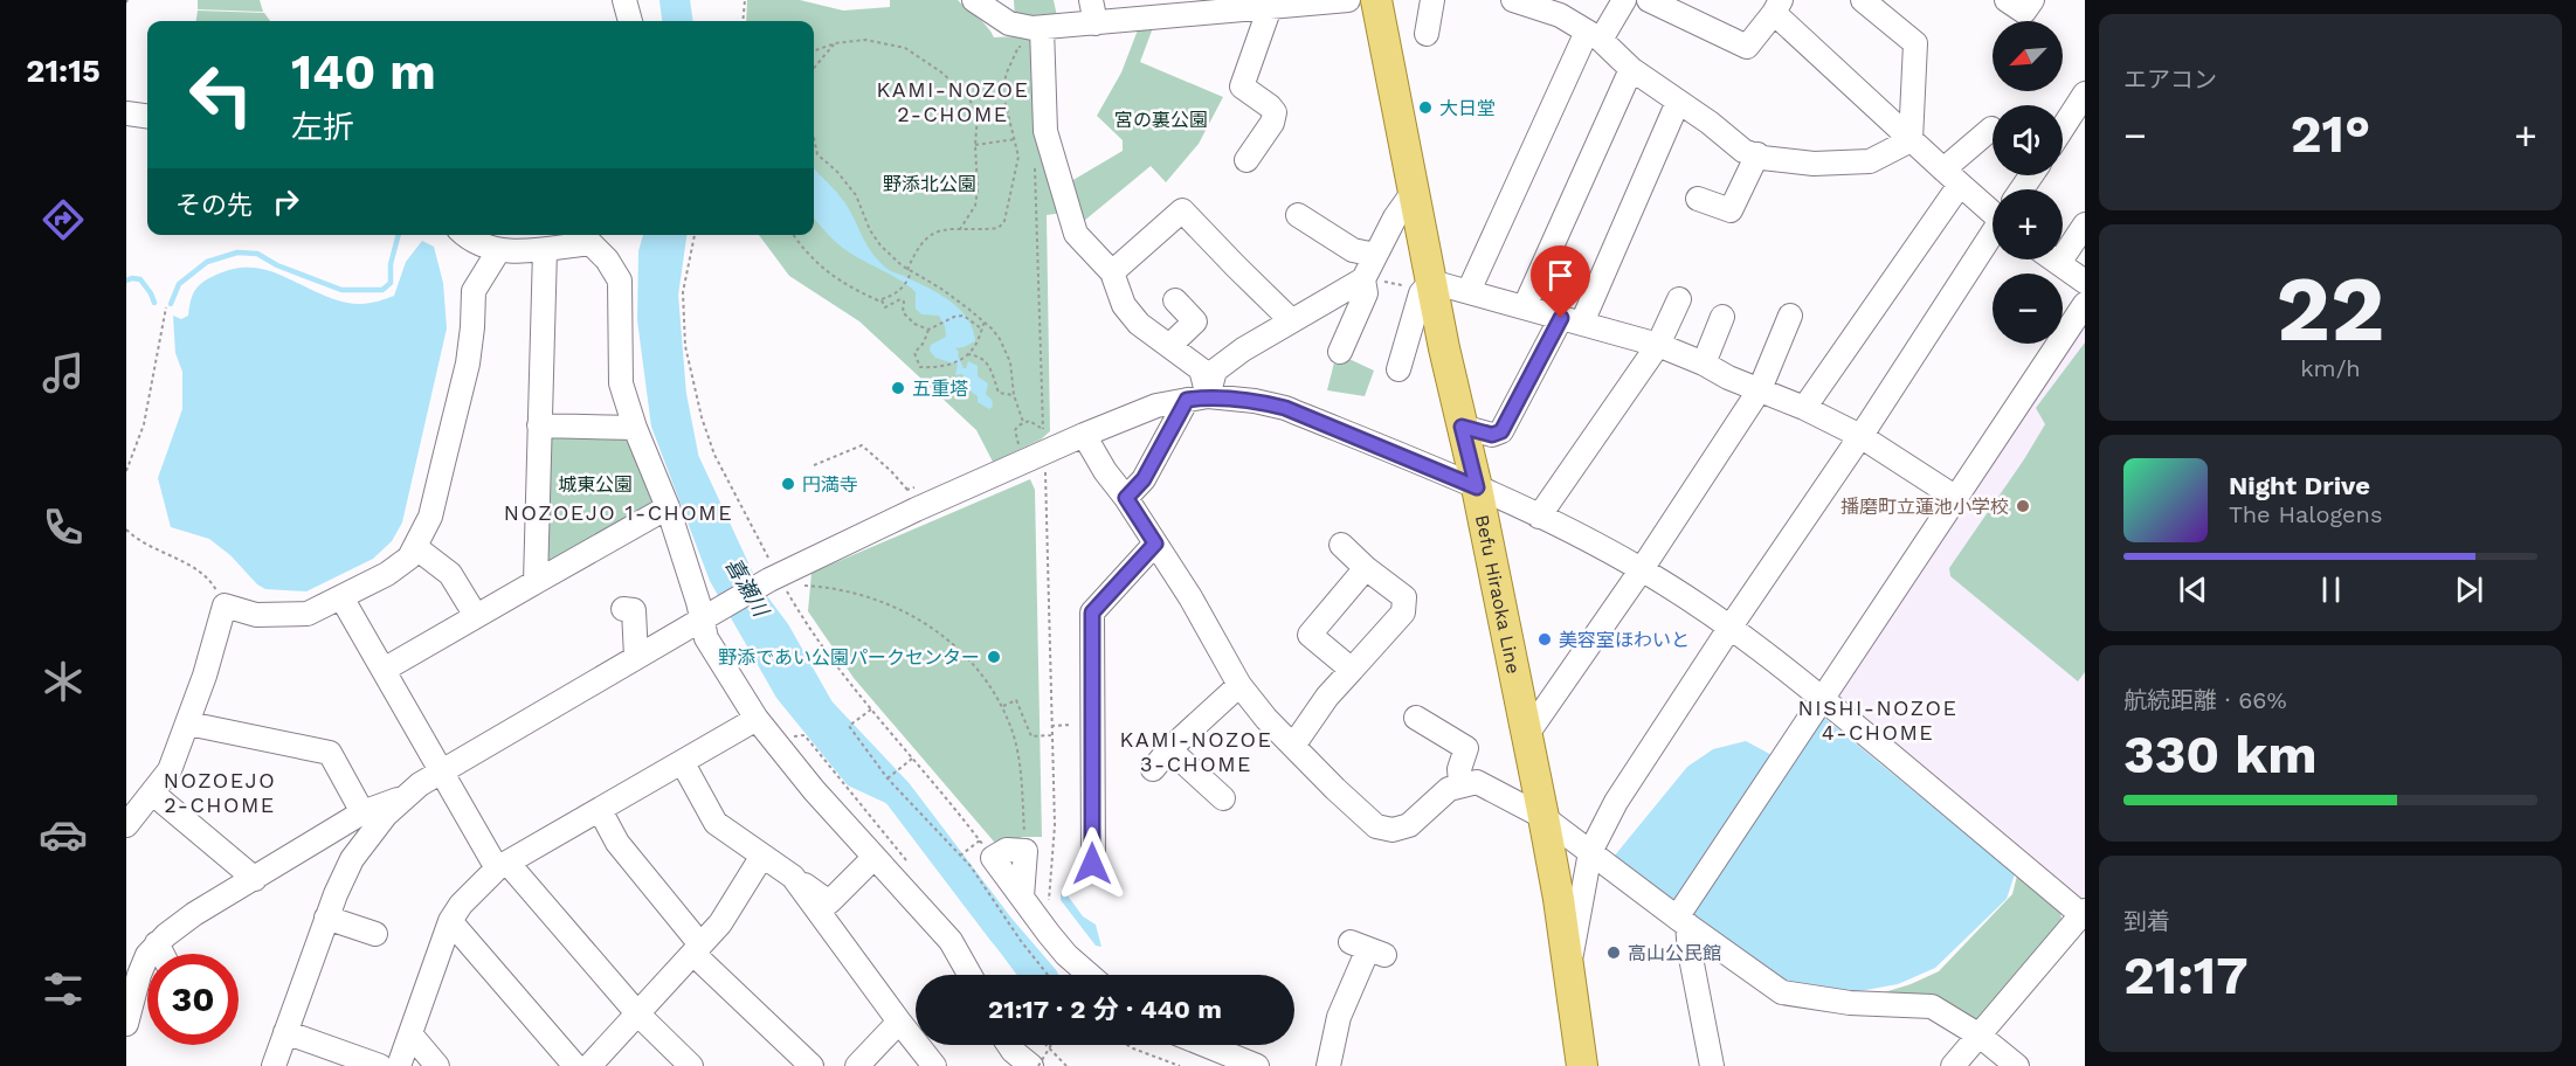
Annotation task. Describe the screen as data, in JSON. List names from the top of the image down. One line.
{"streets":{"main road":["Befu Hiraoka Line"]},"districts":["KAMI-NOZOE 2-CHOME","NOZOEJO 1-CHOME","NISHI-NOZOE 4-CHOME","KAMI-NOZOE 3-CHOME","NOZOEJO 2-CHOME"],"water":["喜瀬川"],"parks":["宮の裏公園","野添北公園","城東公園"],"places":["大日堂","五重塔","円満寺","播磨町立蓮池小学校","美容室ほわいと","野添であい公園パークセンター","高山公民館"],"north":"bottom left","page":{"tabs":"21:15","tile":["エアコン",["22","km/h"],["航続距離 · 66%","330 km"],["到着","21:17"]],"map_buttons":["+","−"],"turn":["140 m","左折"],"heat":["−","21°","+"],"then":"その先","song":["Night Drive","The Halogens"],"limit":"30","trip":"21:17 · 2 分 · 440 m"}}
